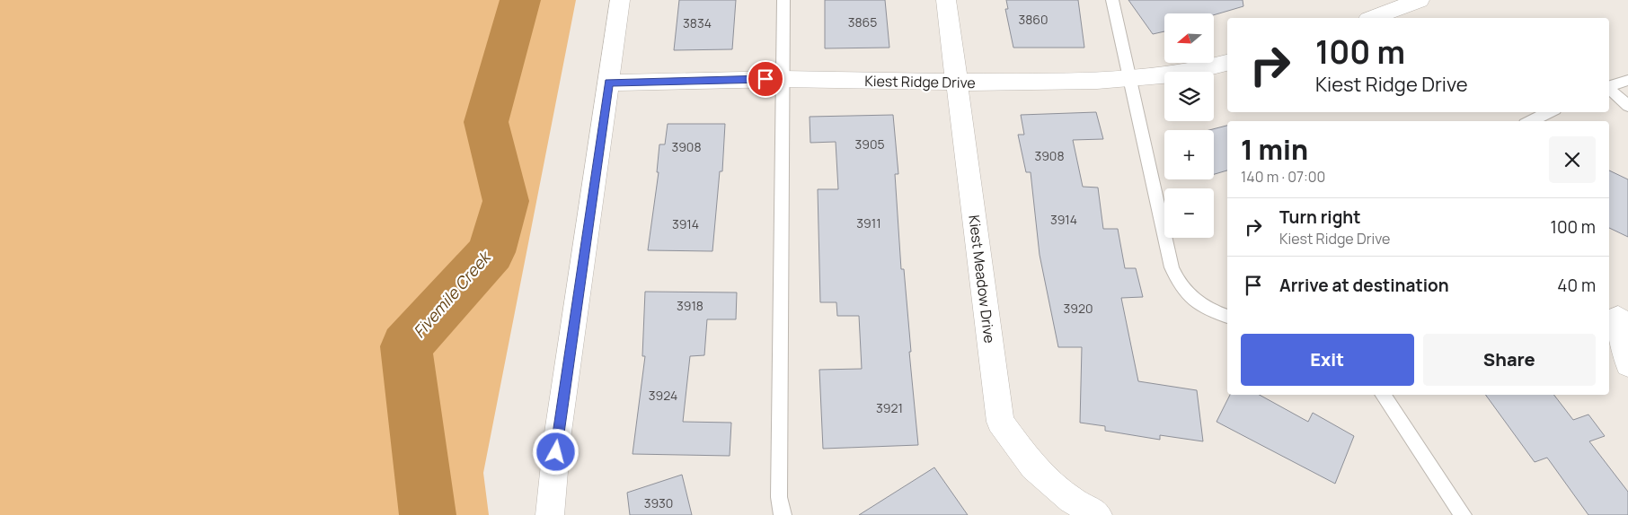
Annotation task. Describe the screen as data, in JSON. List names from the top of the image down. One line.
{"streets":{"street":["Kiest Ridge Drive","Kiest Meadow Drive"]},"crossings":[["Kiest Ridge Drive","Kiest Meadow Drive"]],"water":["Fivemile Creek"],"house_numbers":["3860","3865","3834","3905","3908","3908","3914","3911","3914","3918","3920","3924","3921","3930"],"north":"left","page":{"map_buttons":["+","−"],"turn":["100 m","Kiest Ridge Drive"],"heading":["1 min","140 m · 07:00"],"list":[{"name":"Turn right","note":"Kiest Ridge Drive","value":"100 m"},{"name":"Arrive at destination","value":"40 m"}],"buttons":["Exit","Share"]}}
